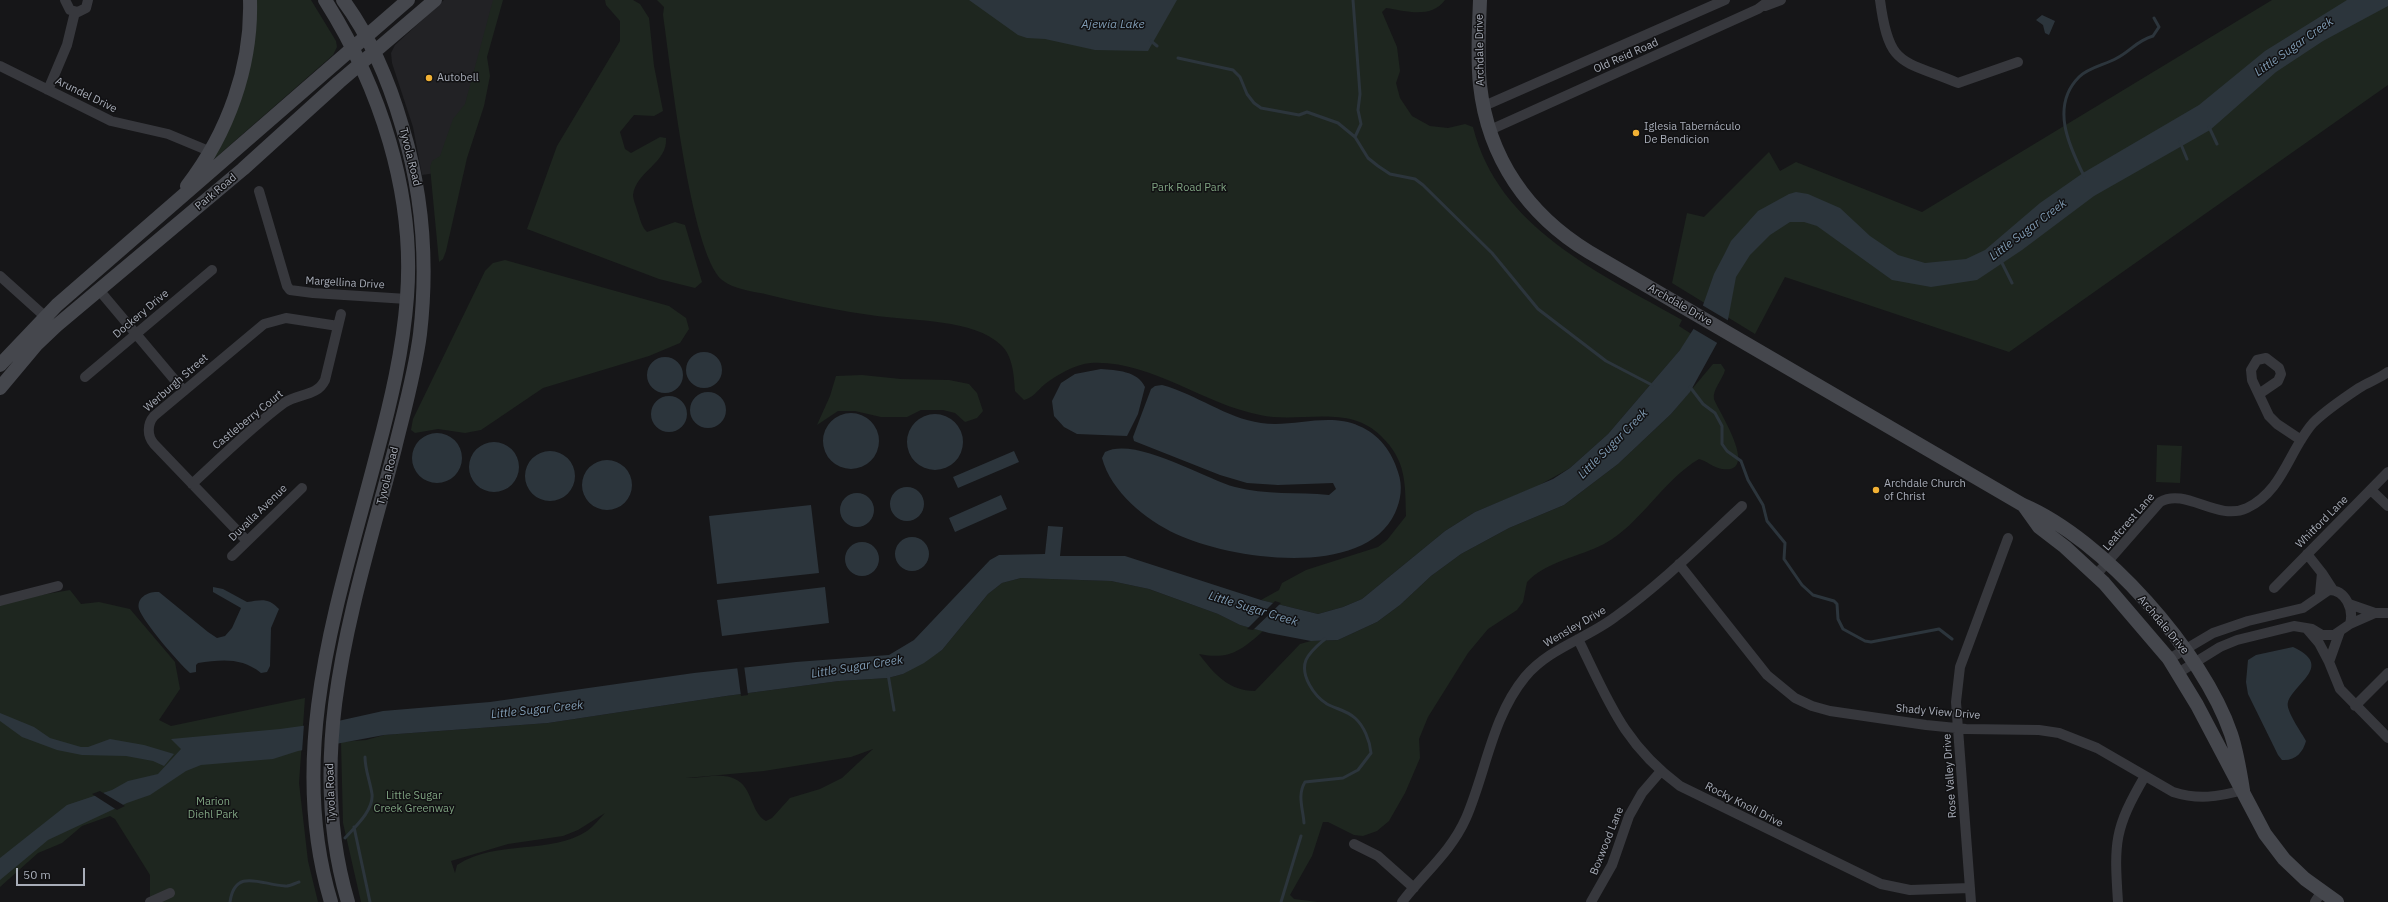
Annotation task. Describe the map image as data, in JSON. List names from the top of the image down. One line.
{"streets":{"main road":["Archdale Drive","Tyvola Road","Park Road"],"street":["Old Reid Road","Arundel Drive","Margellina Drive","Dockery Drive","Werburgh Street","Castleberry Court","Duvalla Avenue","Leafcrest Lane","Whitford Lane","Wensley Drive","Shady View Drive","Rose Valley Drive","Rocky Knoll Drive","Boxwood Lane"]},"crossings":[["Archdale Drive","Old Reid Road"],["Archdale Drive","Leafcrest Lane"],["Archdale Drive","Shady View Drive"],["Tyvola Road","Park Road"],["Tyvola Road","Margellina Drive"],["Werburgh Street","Castleberry Court"],["Werburgh Street","Duvalla Avenue"],["Wensley Drive","Shady View Drive"],["Wensley Drive","Rocky Knoll Drive"],["Shady View Drive","Rose Valley Drive"],["Rose Valley Drive","Rocky Knoll Drive"],["Rocky Knoll Drive","Boxwood Lane"]],"water":["Ajewia Lake","Little Sugar Creek"],"parks":["Park Road Park","Little Sugar Creek Greenway","Marion Diehl Park"],"places":["Autobell","Iglesia Tabernáculo De Bendicion","Archdale Church of Christ"],"scale_bar":"50 m"}
